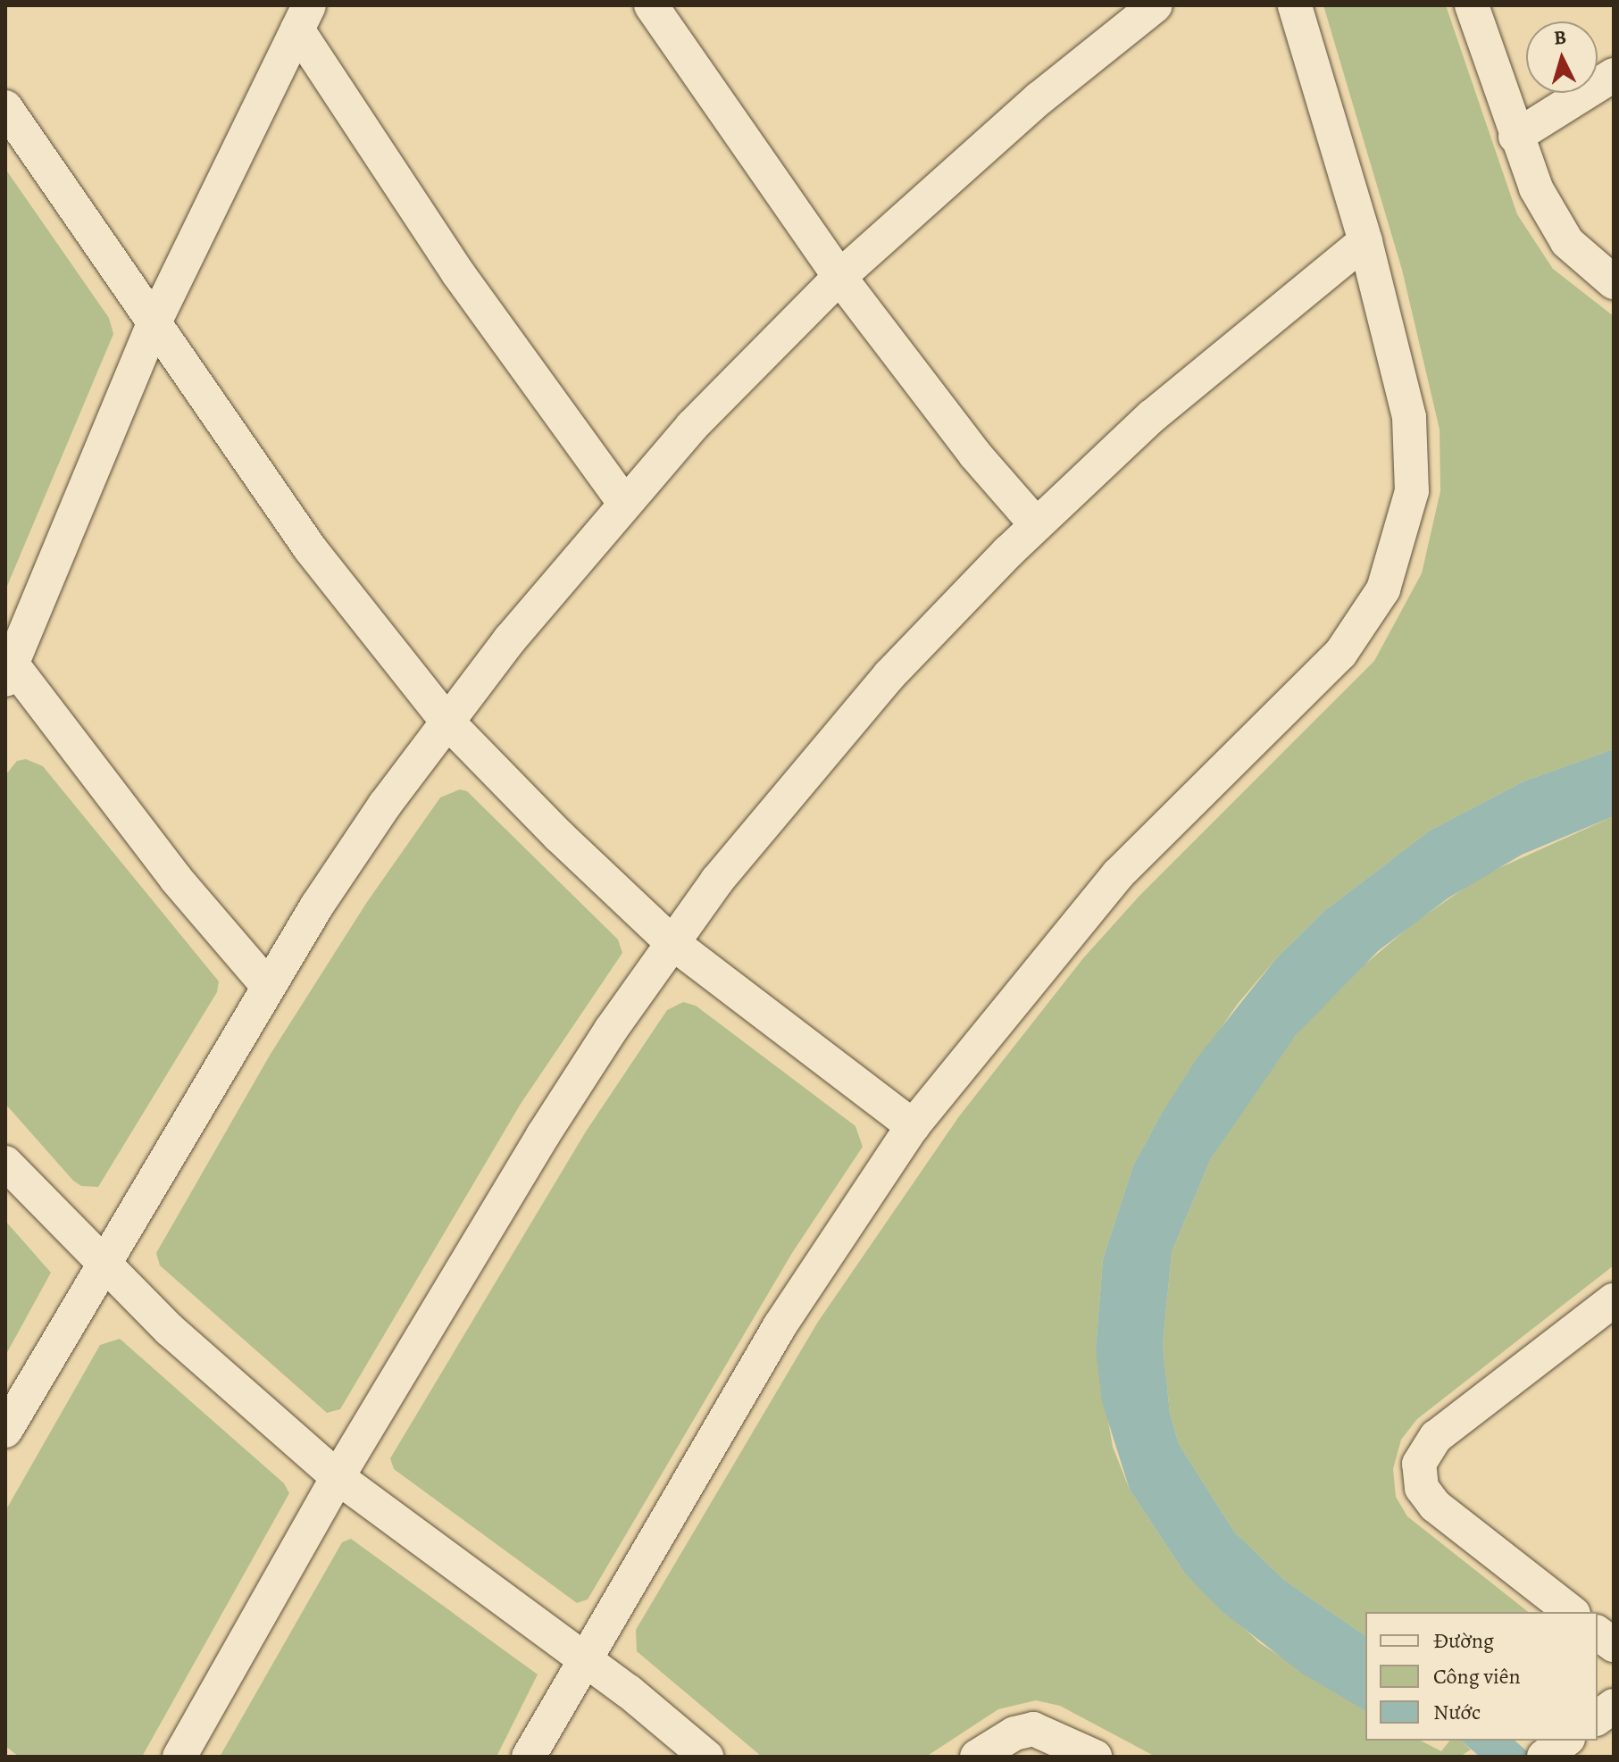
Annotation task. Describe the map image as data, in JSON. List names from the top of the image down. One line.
{"legend":["Đường","Công viên","Nước"],"north":"top"}
